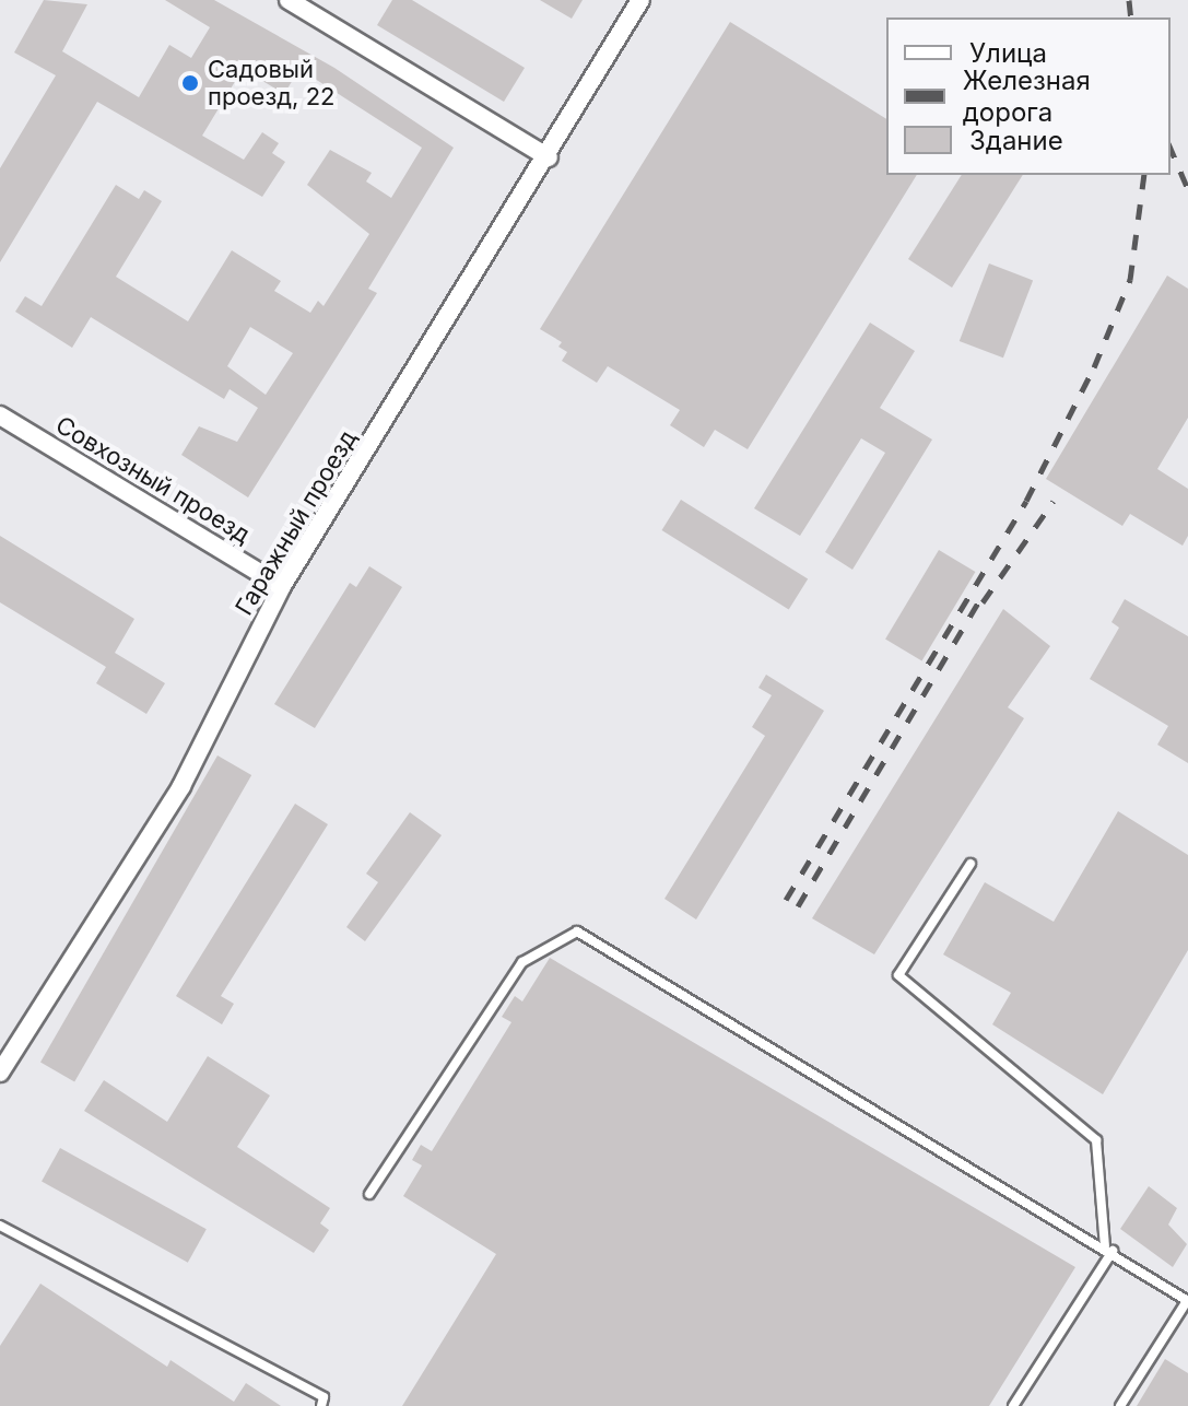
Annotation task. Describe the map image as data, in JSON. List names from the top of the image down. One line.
{"streets":{"street":["Совхозный проезд","Гаражный проезд"]},"crossings":[["Совхозный проезд","Гаражный проезд"]],"places":["Садовый проезд, 22"],"legend":["Улица","Железная дорога","Здание"]}
